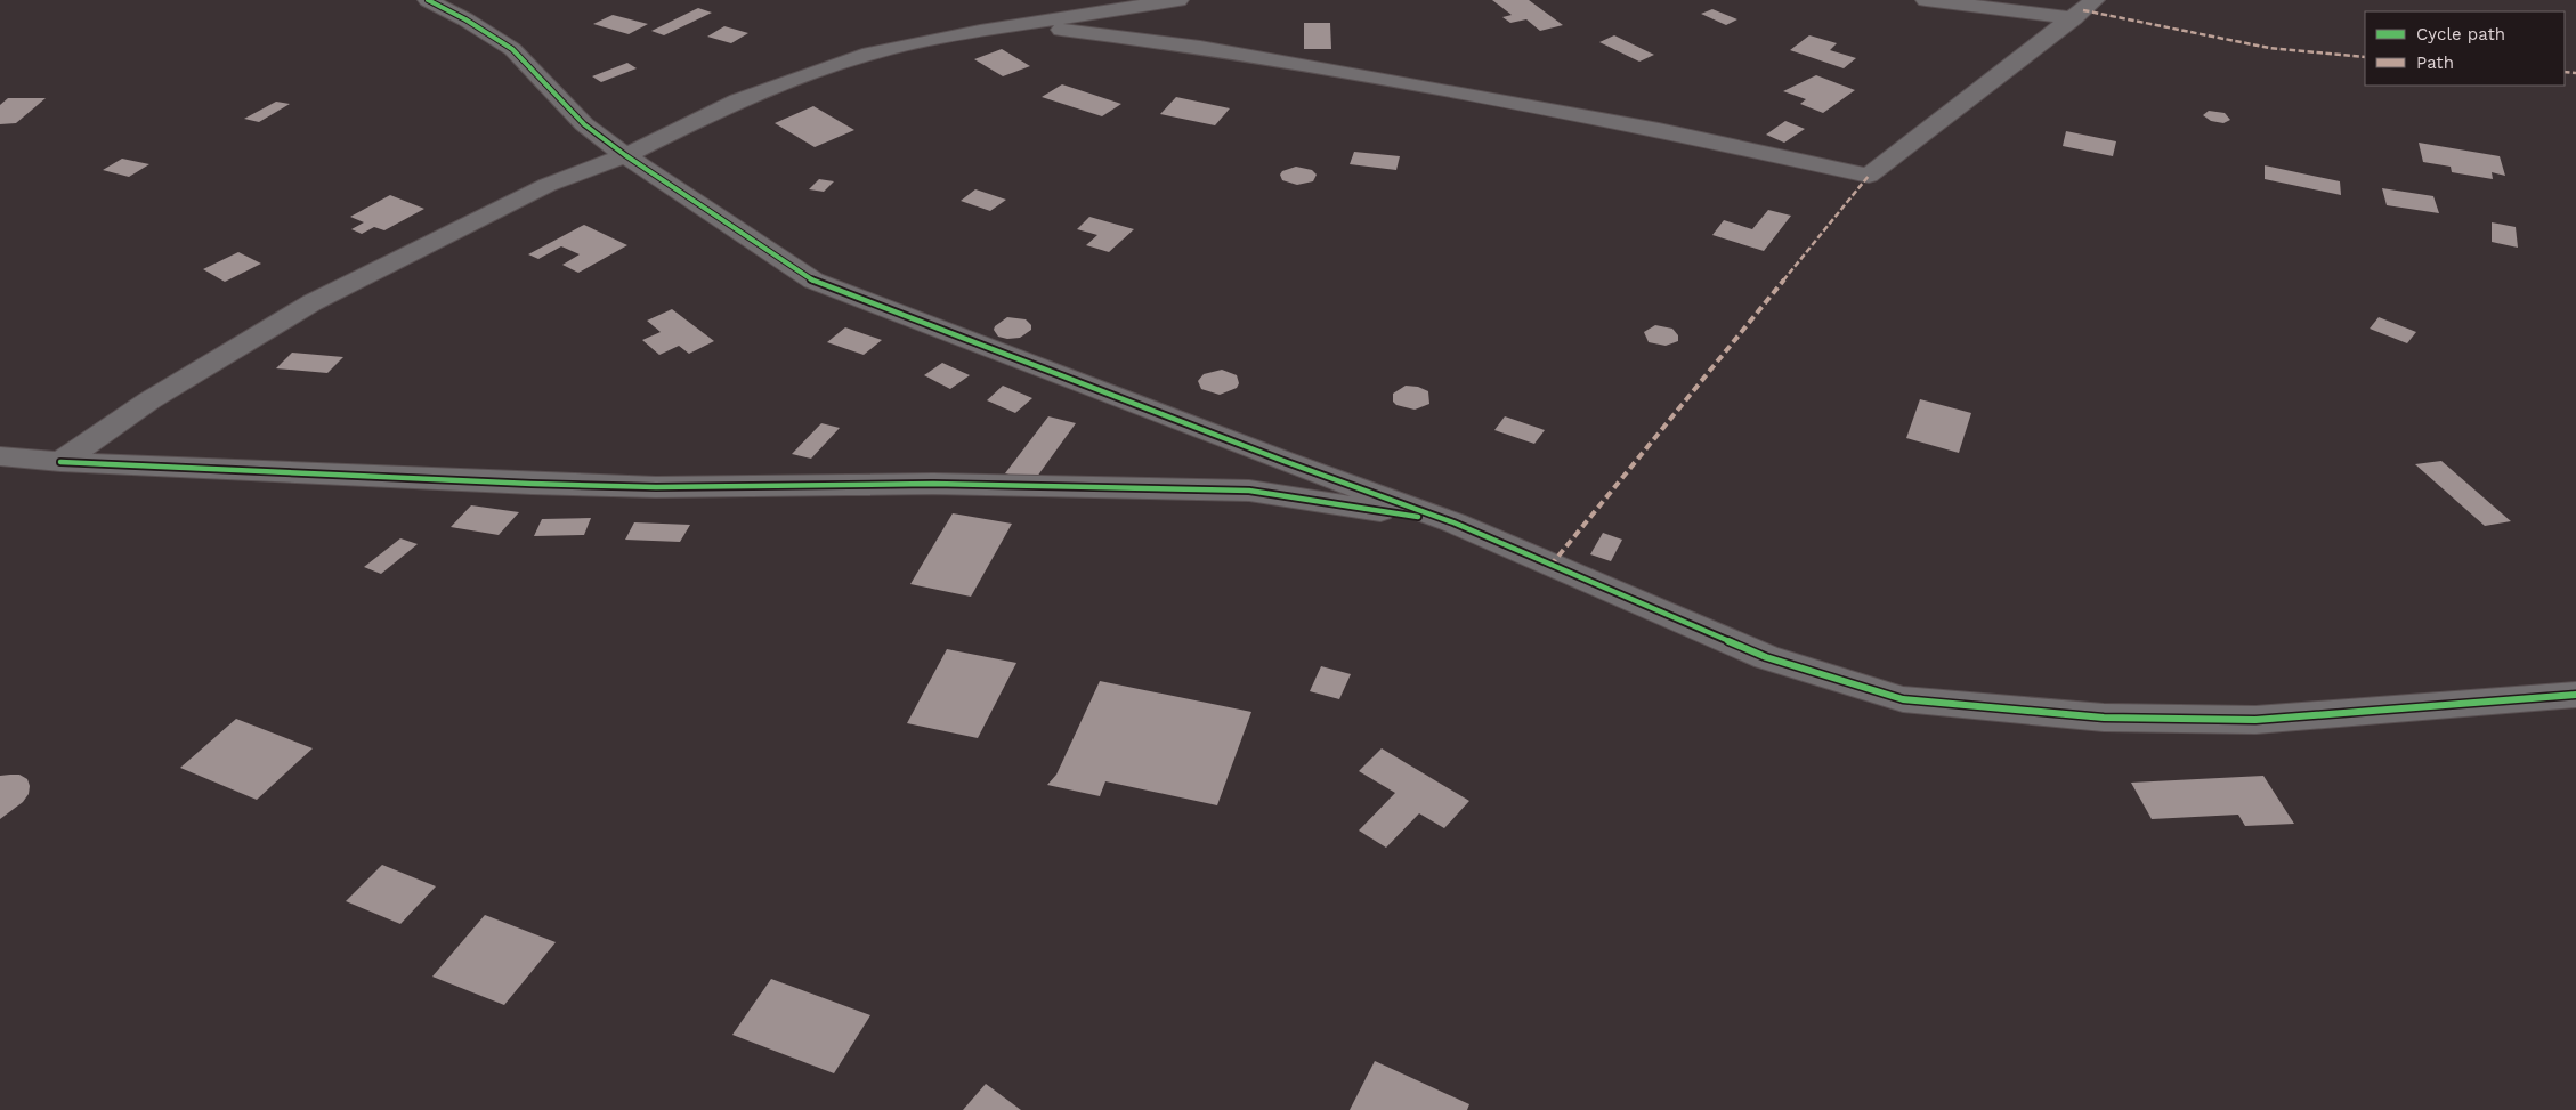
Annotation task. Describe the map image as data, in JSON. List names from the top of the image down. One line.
{"legend":["Cycle path","Path"]}
